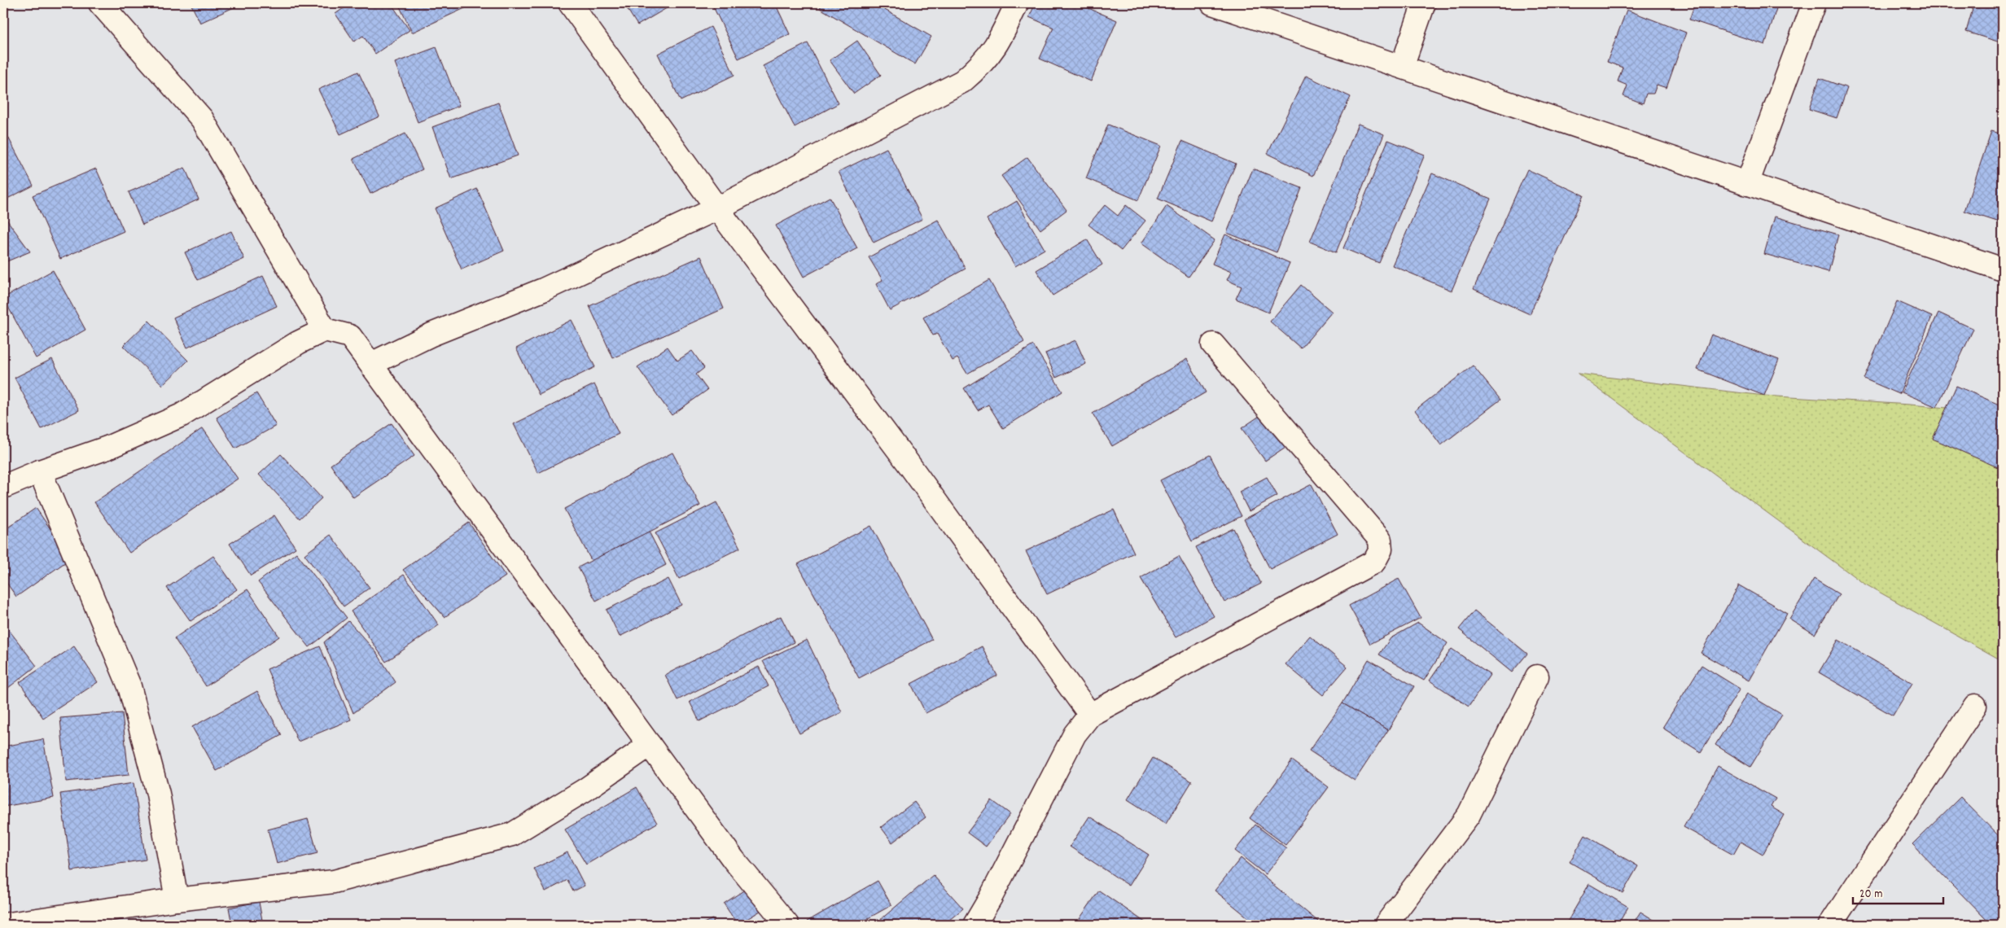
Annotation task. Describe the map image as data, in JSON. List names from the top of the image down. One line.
{"scale_bar":"20 m"}
